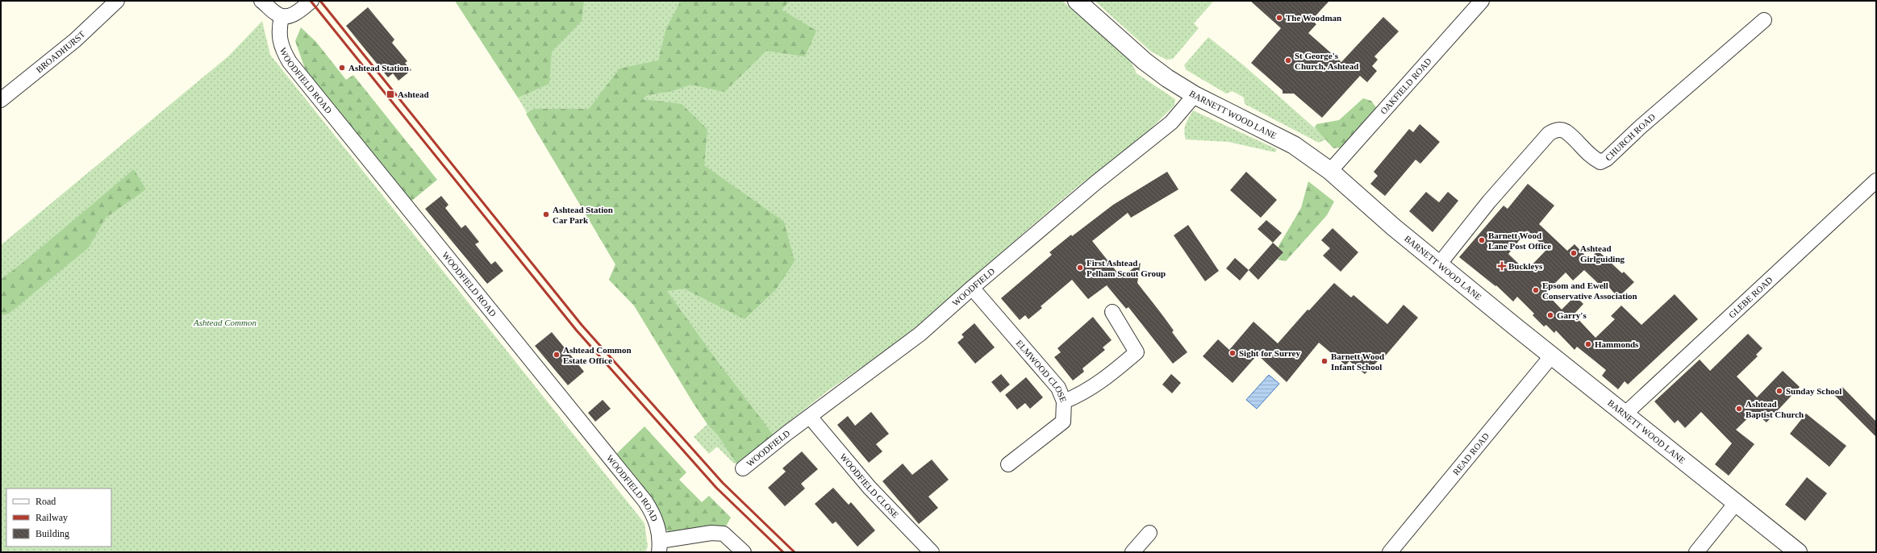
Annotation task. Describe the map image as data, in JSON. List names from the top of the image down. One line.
{"streets":{"street":["BROADHURST","WOODFIELD ROAD","OAKFIELD ROAD","BARNETT WOOD LANE","CHURCH ROAD","WOODFIELD","GLEBE ROAD","ELMWOOD CLOSE","READ ROAD","WOODFIELD CLOSE"]},"crossings":[["OAKFIELD ROAD","BARNETT WOOD LANE"],["BARNETT WOOD LANE","CHURCH ROAD"],["BARNETT WOOD LANE","WOODFIELD"],["BARNETT WOOD LANE","GLEBE ROAD"],["BARNETT WOOD LANE","READ ROAD"],["WOODFIELD","ELMWOOD CLOSE"],["WOODFIELD","WOODFIELD CLOSE"]],"parks":["Ashtead Common"],"places":{"other":["The Woodman","St George's Church, Ashtead","Ashtead Station","Ashtead Station Car Park","Barnett Wood Lane Post Office","Ashtead Girlguiding","First Ashtead Pelham Scout Group","Epsom and Ewell Conservative Association","Garry's","Hammonds","Sight for Surrey","Ashtead Common Estate Office","Barnett Wood Infant School","Sunday School","Ashtead Baptist Church"],"transit":["Ashtead"],"health":["Buckleys"]},"legend":["Road","Railway","Building"]}
